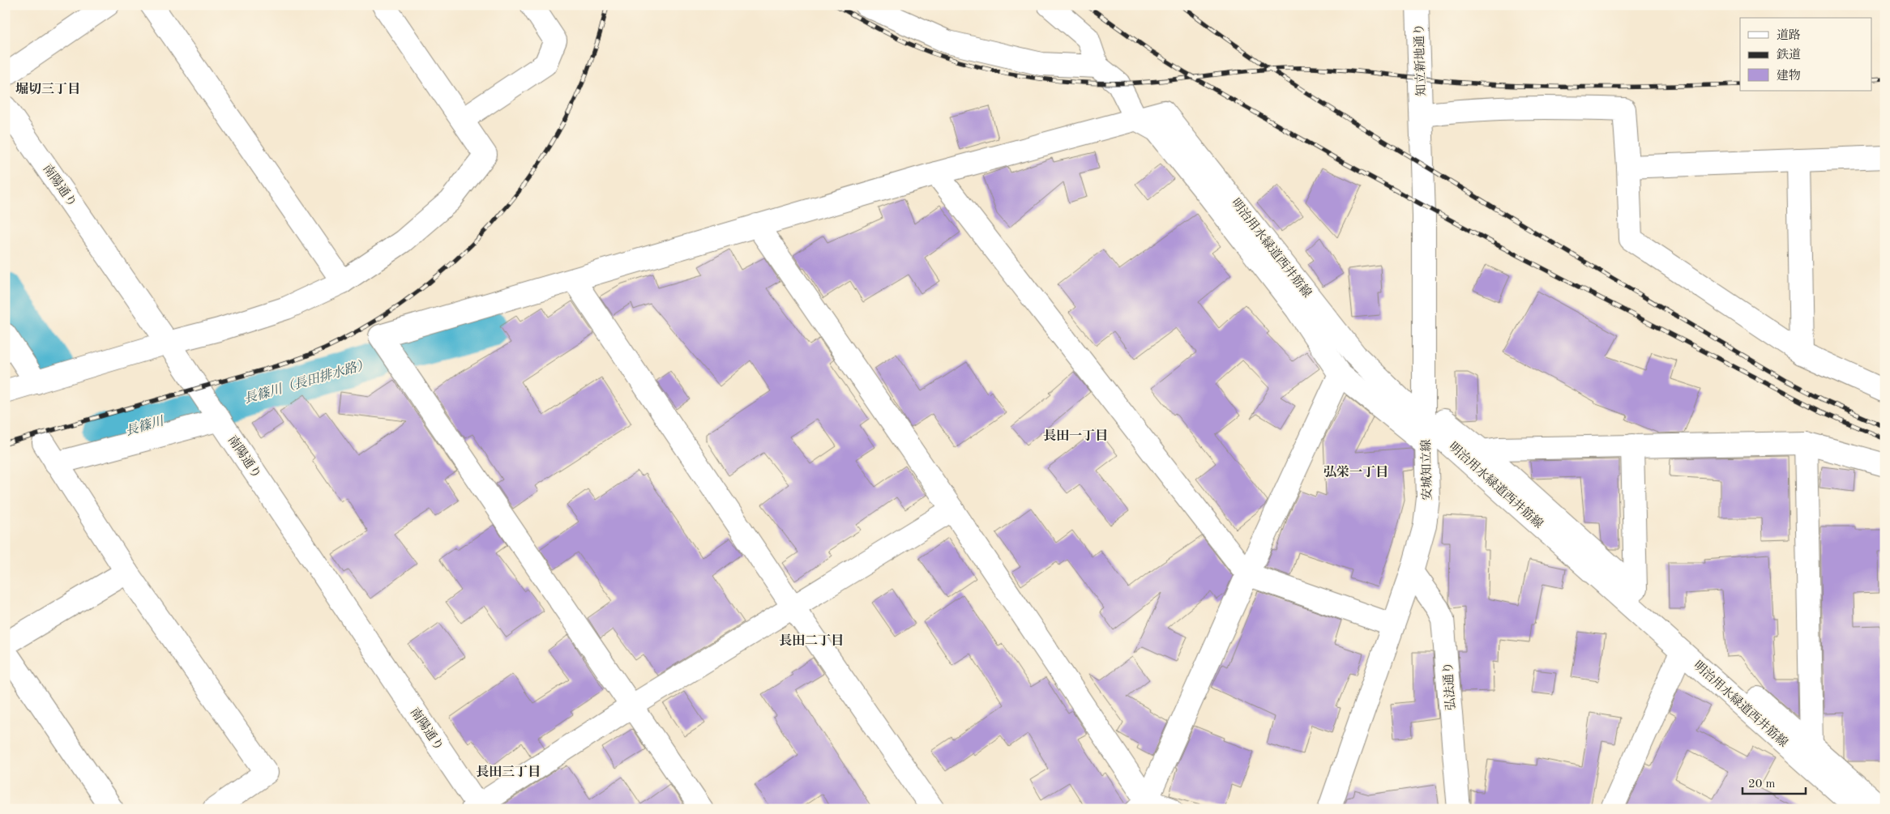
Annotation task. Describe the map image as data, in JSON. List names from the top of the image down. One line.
{"streets":{"street":["知立新地通り","南陽通り","明治用水緑道西井筋線","安城知立線","弘法通り"]},"crossings":[["知立新地通り","安城知立線"],["明治用水緑道西井筋線","安城知立線"],["安城知立線","弘法通り"]],"districts":["堀切三丁目","長田一丁目","弘栄一丁目","長田二丁目","長田三丁目"],"water":["長篠川（長田排水路）","長篠川"],"legend":["道路","鉄道","建物"],"scale_bar":"20 m"}
